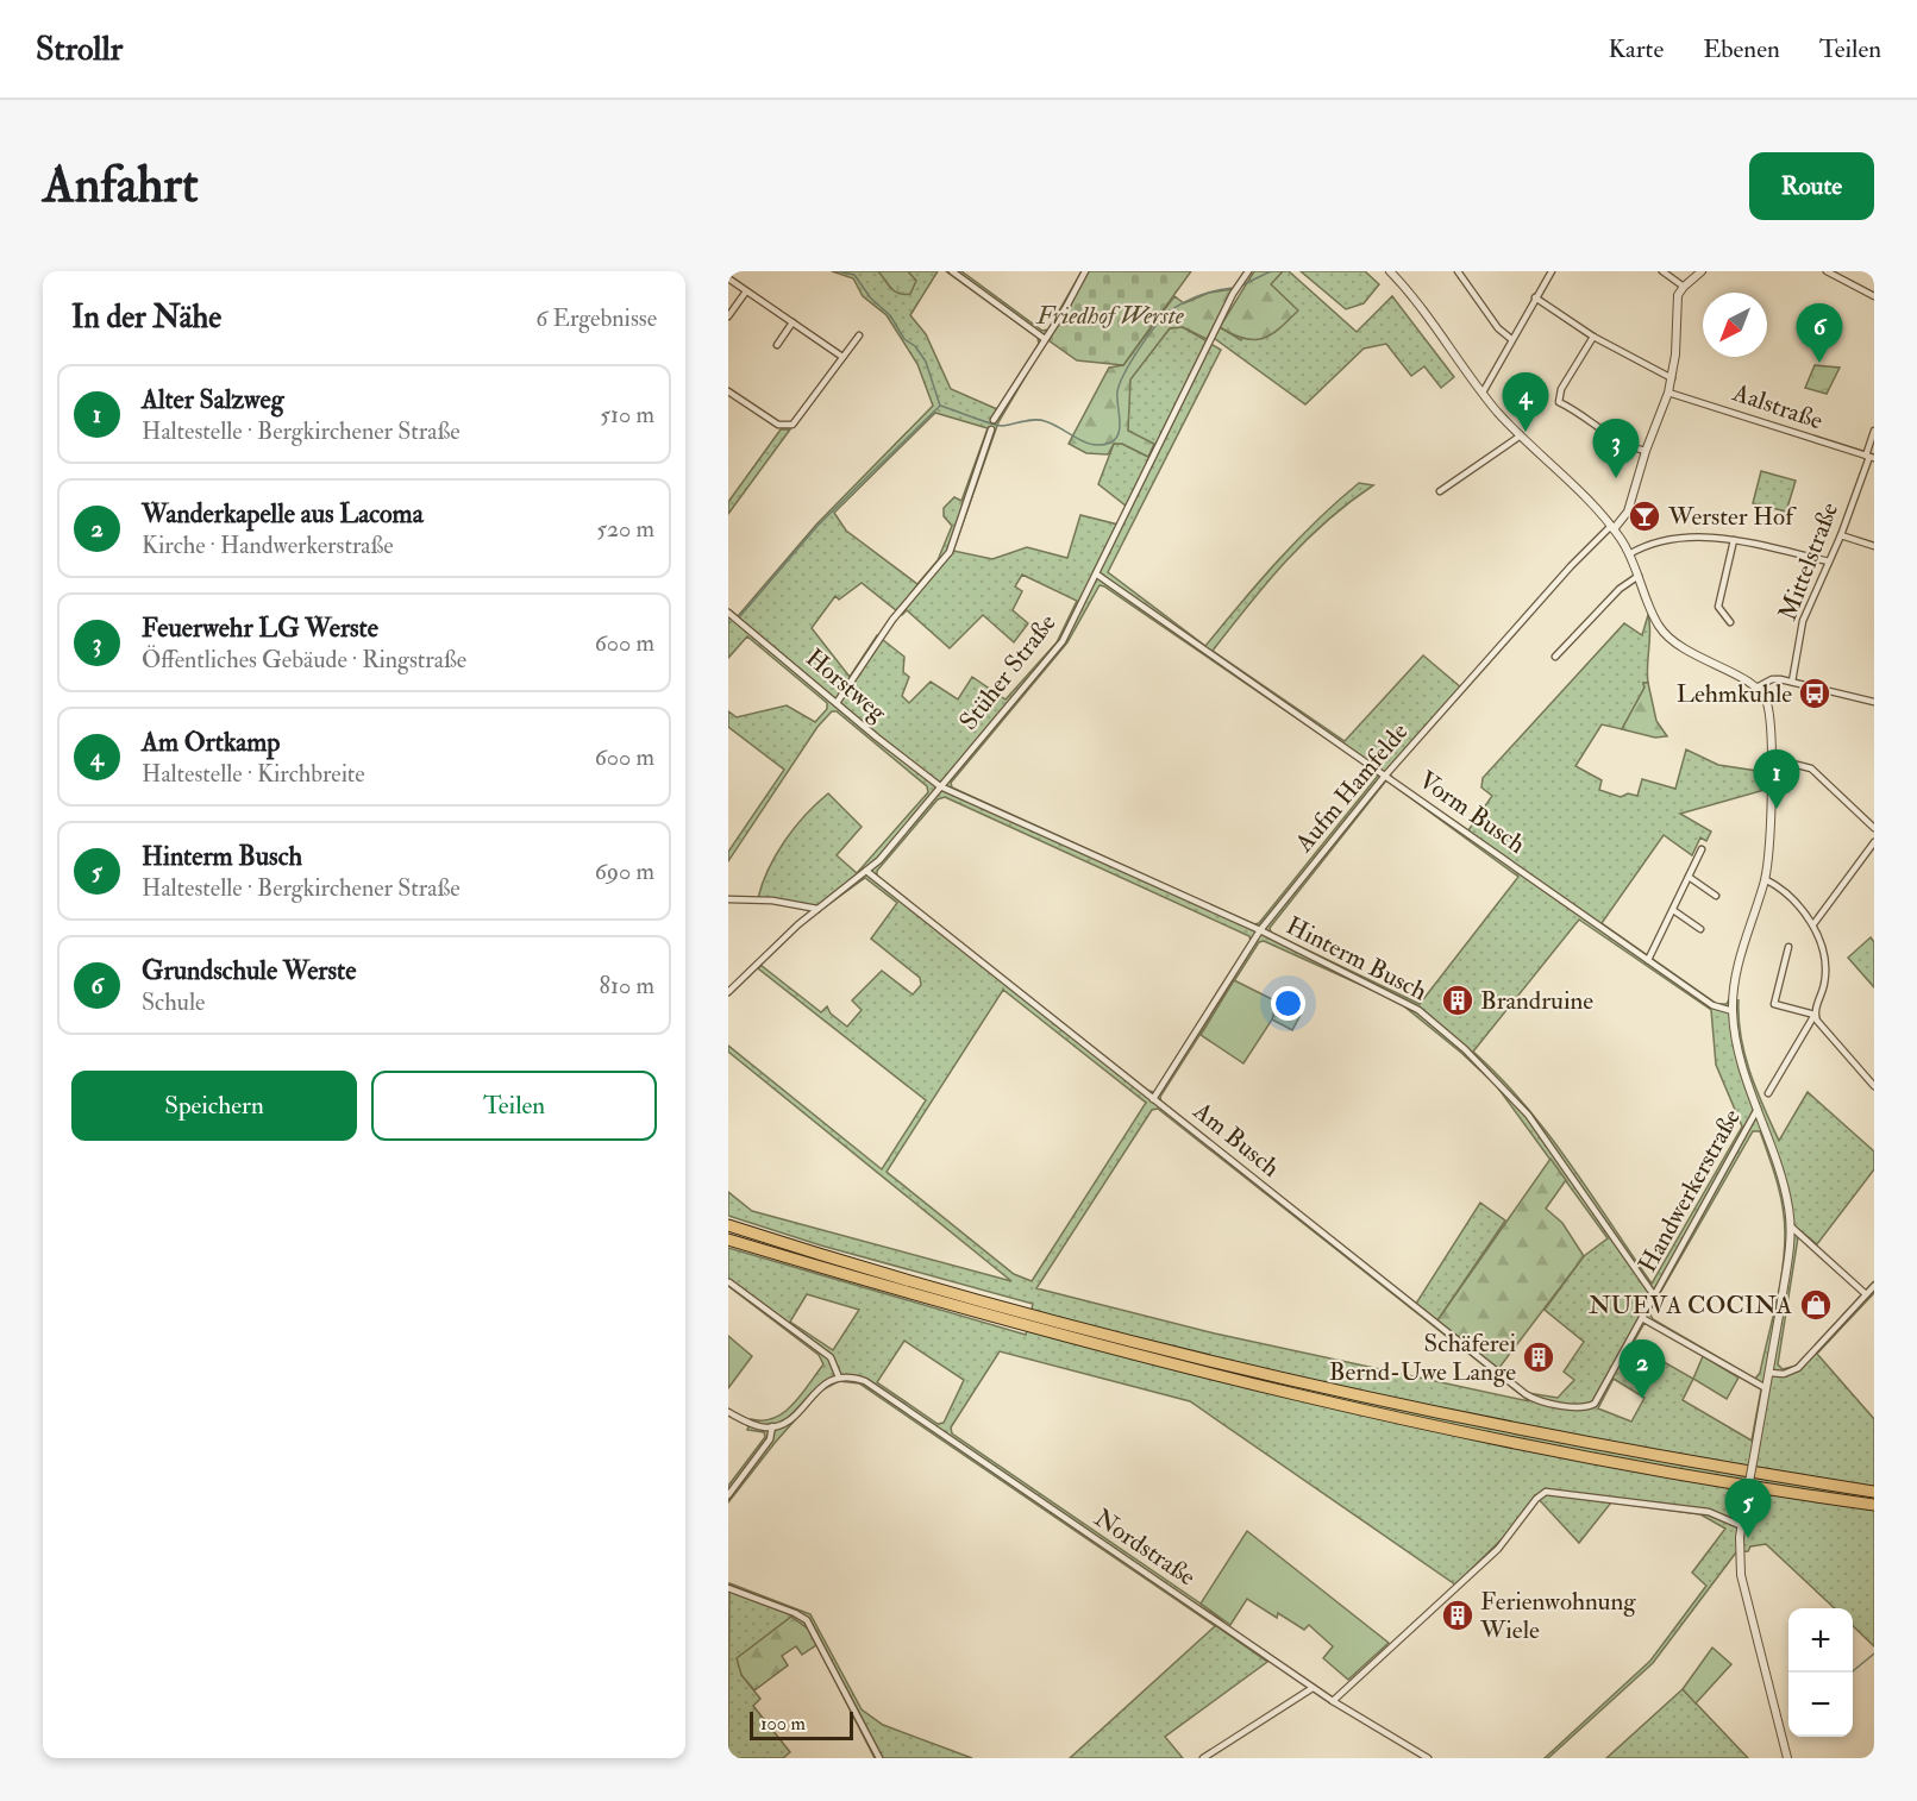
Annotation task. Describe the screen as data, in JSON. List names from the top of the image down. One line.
{"streets":{"street":["Aalstraße","Mittelstraße","Stüher Straße","Horstweg","Aufm Hamfelde","Vorm Busch","Hinterm Busch","Am Busch","Handwerkerstraße","Nordstraße"]},"crossings":[["Aalstraße","Mittelstraße"],["Stüher Straße","Horstweg"],["Stüher Straße","Vorm Busch"],["Stüher Straße","Hinterm Busch"],["Stüher Straße","Am Busch"],["Horstweg","Hinterm Busch"],["Aufm Hamfelde","Vorm Busch"],["Aufm Hamfelde","Hinterm Busch"],["Aufm Hamfelde","Am Busch"],["Hinterm Busch","Handwerkerstraße"],["Am Busch","Handwerkerstraße"]],"parks":["Friedhof Werste"],"places":{"bar":["Werster Hof"],"bus stop":["Lehmkuhle"],"building":["Brandruine","Schäferei Bernd-Uwe Lange","Ferienwohnung Wiele"],"shop":["NUEVA COCINA"]},"scale_bar":"100 m","north":"bottom left","page":{"header":"Strollr","nav":["Karte","Ebenen","Teilen"],"buttons":["Route",["Speichern","Teilen"]],"title":"Anfahrt","heading":["In der Nähe","6 Ergebnisse"],"pins":["6","4","3","1","2","5"],"list":[{"mark":"1","name":"Alter Salzweg","note":"Haltestelle · Bergkirchener Straße","value":"510 m"},{"mark":"2","name":"Wanderkapelle aus Lacoma","note":"Kirche · Handwerkerstraße","value":"520 m"},{"mark":"3","name":"Feuerwehr LG Werste","note":"Öffentliches Gebäude · Ringstraße","value":"600 m"},{"mark":"4","name":"Am Ortkamp","note":"Haltestelle · Kirchbreite","value":"600 m"},{"mark":"5","name":"Hinterm Busch","note":"Haltestelle · Bergkirchener Straße","value":"690 m"},{"mark":"6","name":"Grundschule Werste","note":"Schule","value":"810 m"}],"map_buttons":["+","−"],"scale":"100 m"}}
